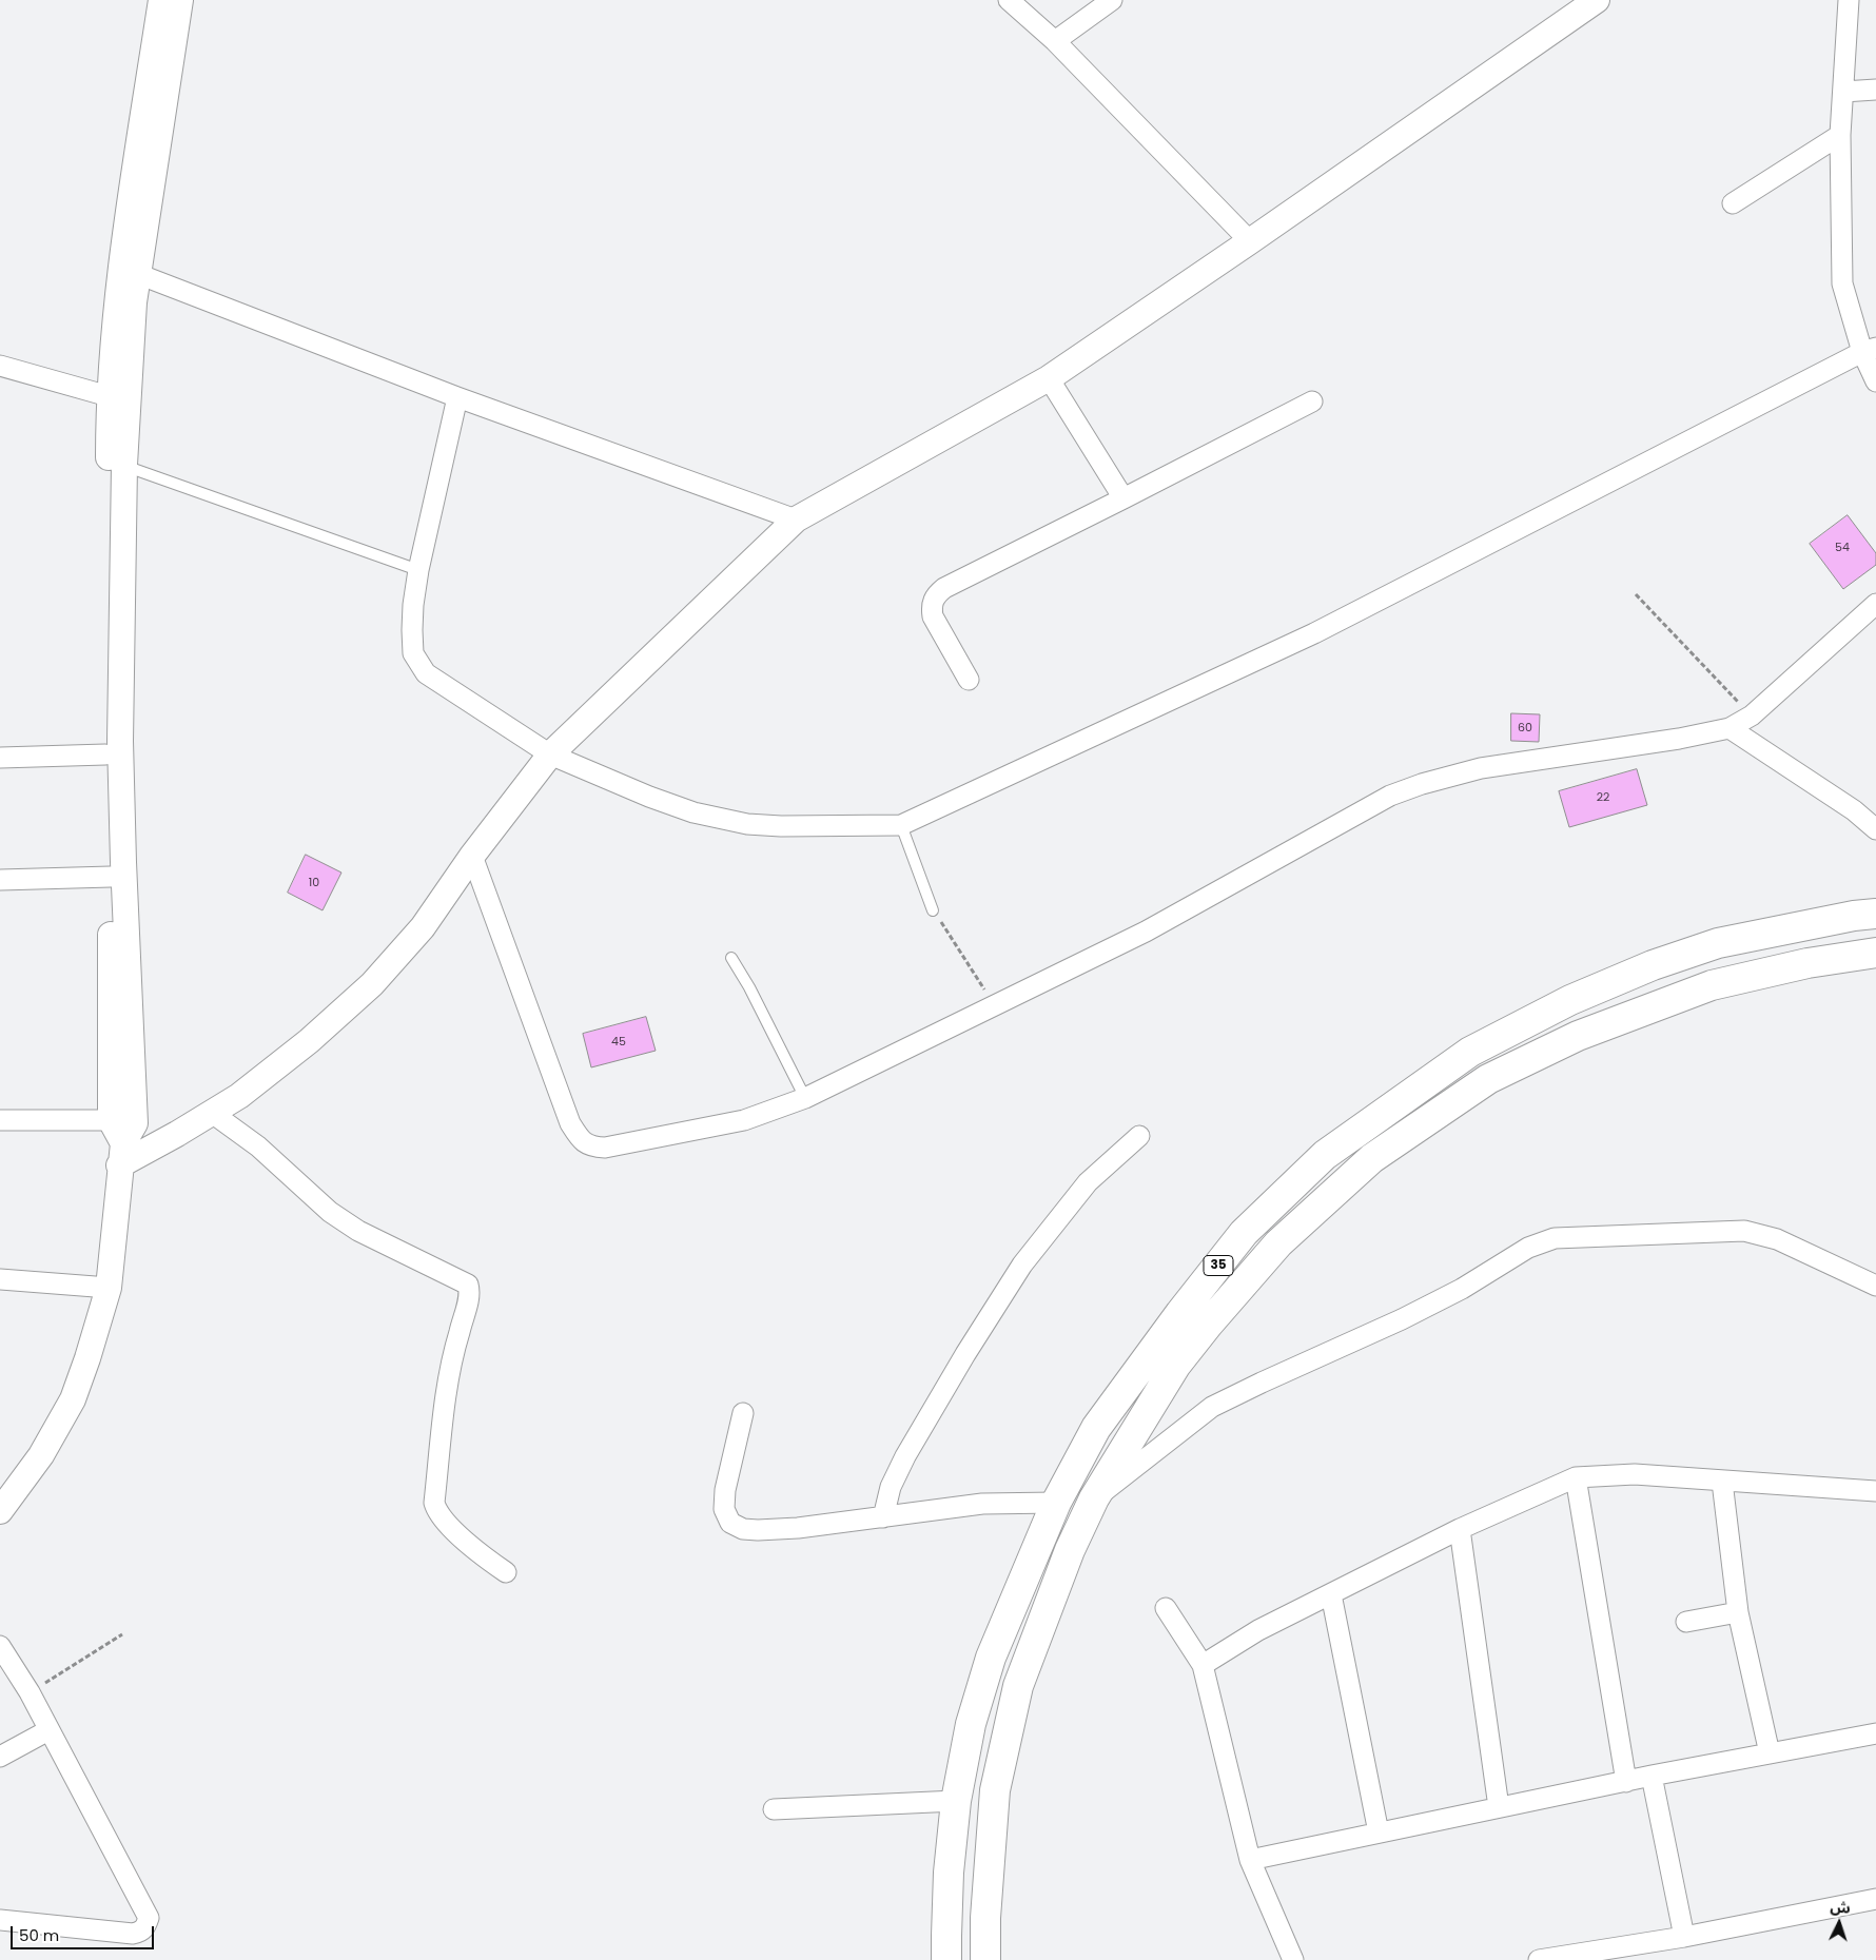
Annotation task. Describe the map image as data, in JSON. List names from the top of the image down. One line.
{"streets":{"highway":["35"]},"house_numbers":["54","60","22","10","45"],"scale_bar":"50 m","north":"top"}
